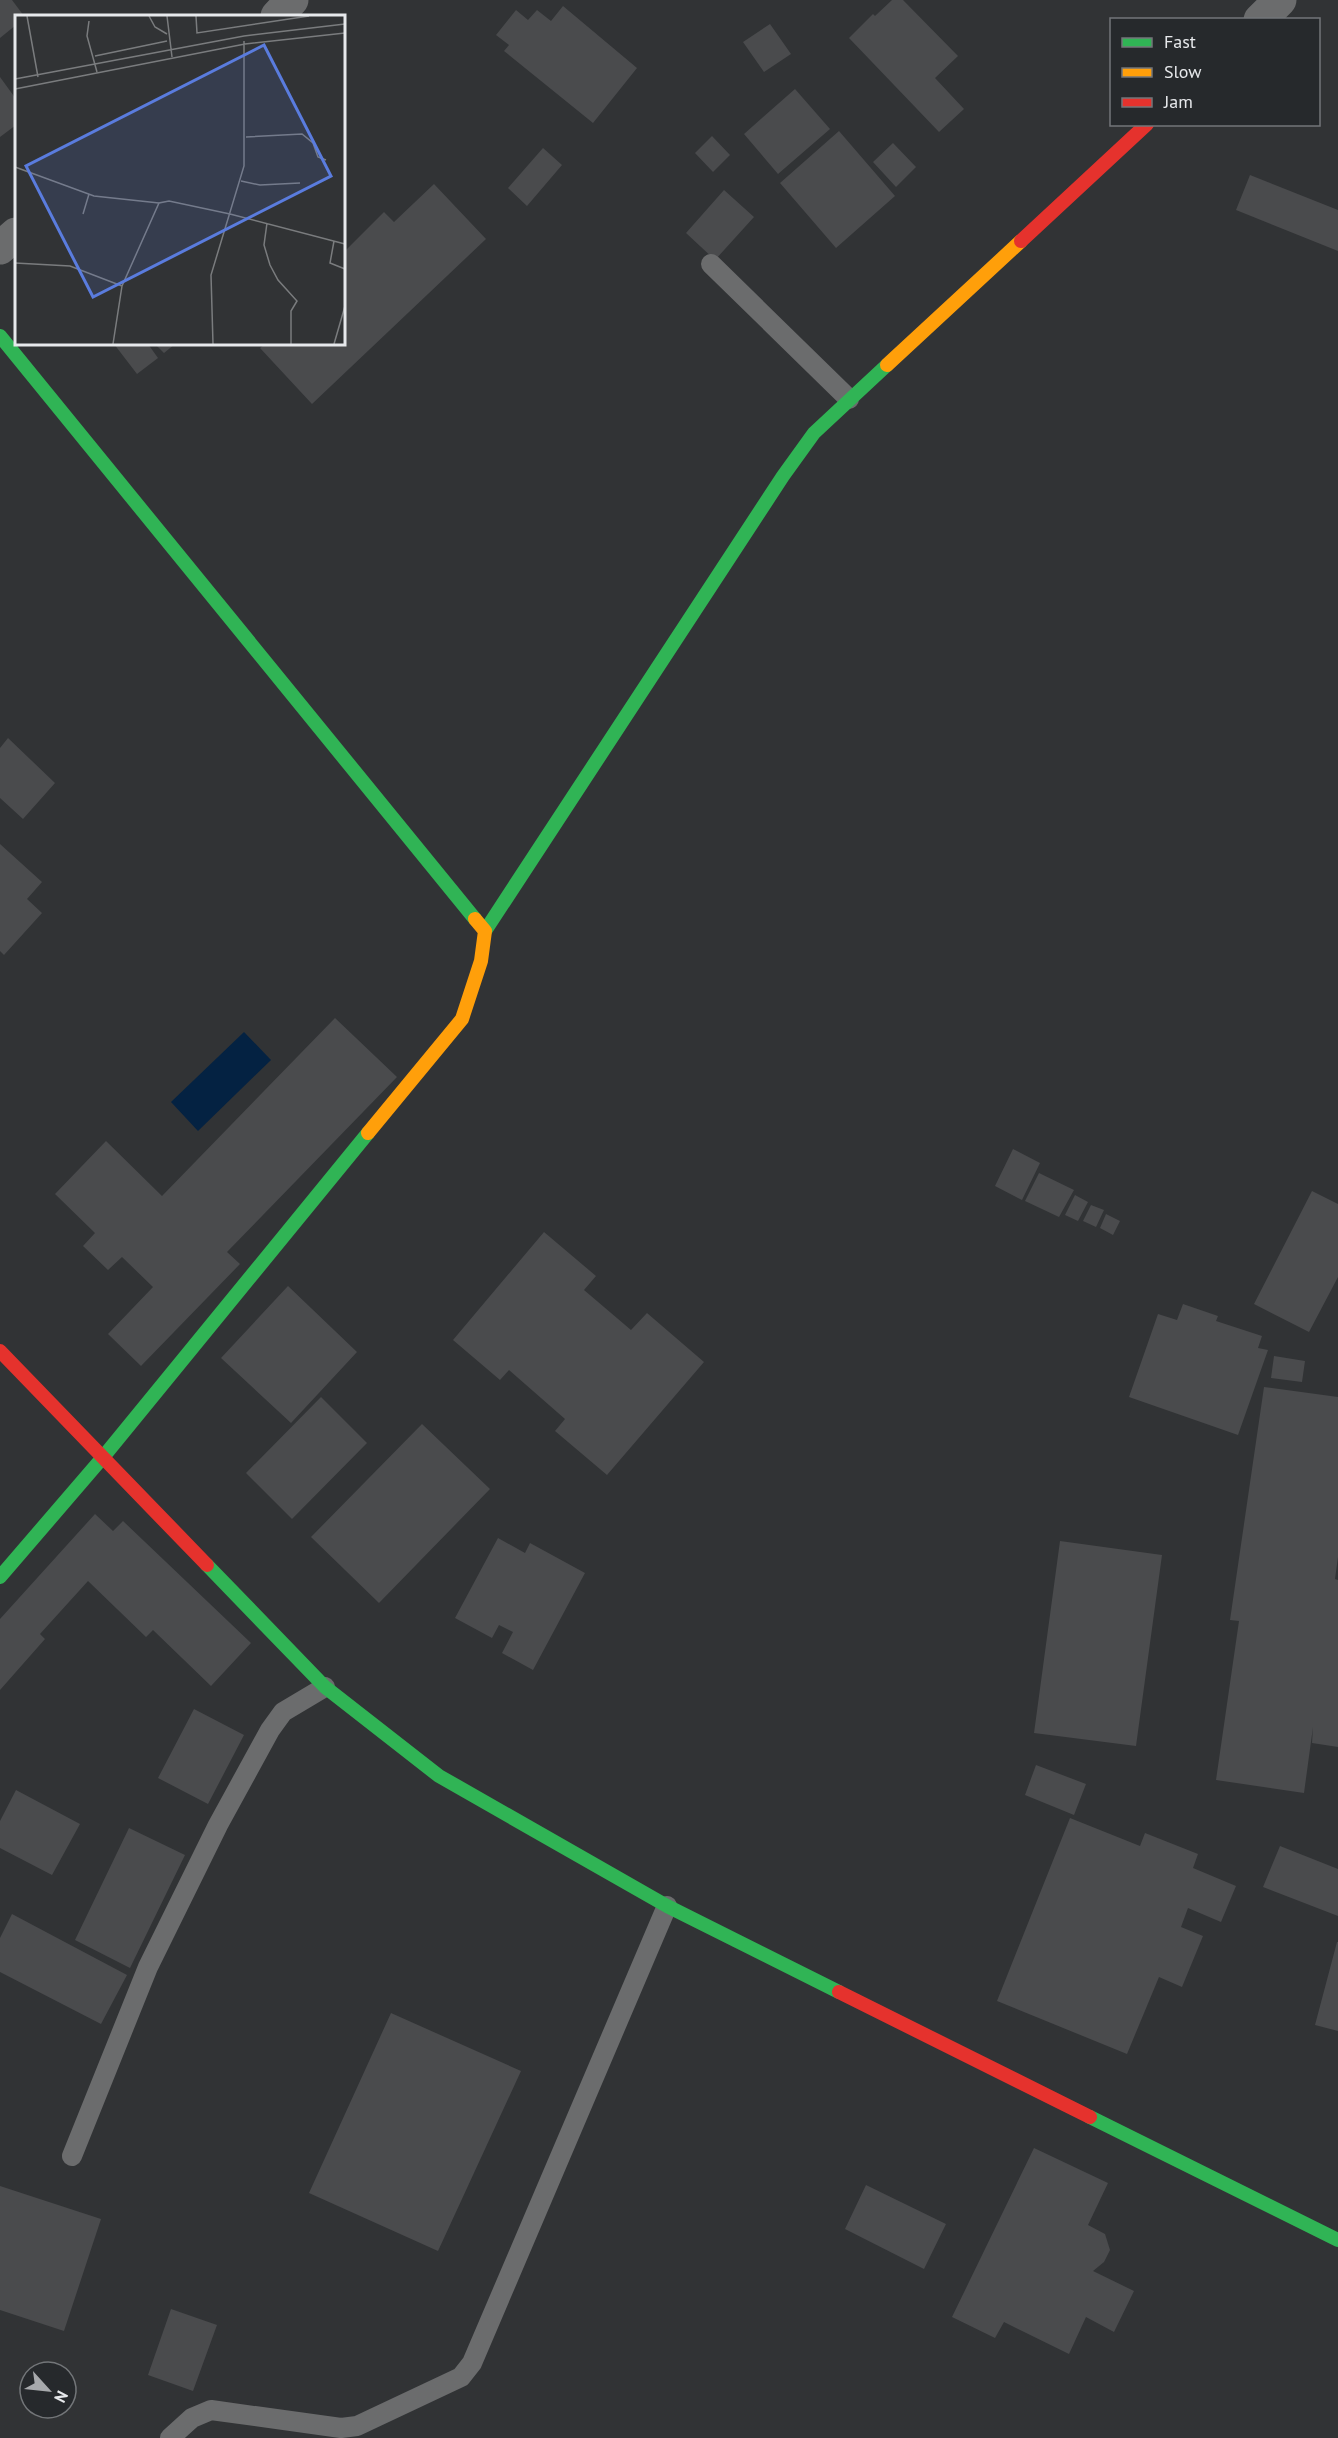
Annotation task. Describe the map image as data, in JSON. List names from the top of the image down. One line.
{"legend":["Fast","Slow","Jam"],"north":"bottom right"}
